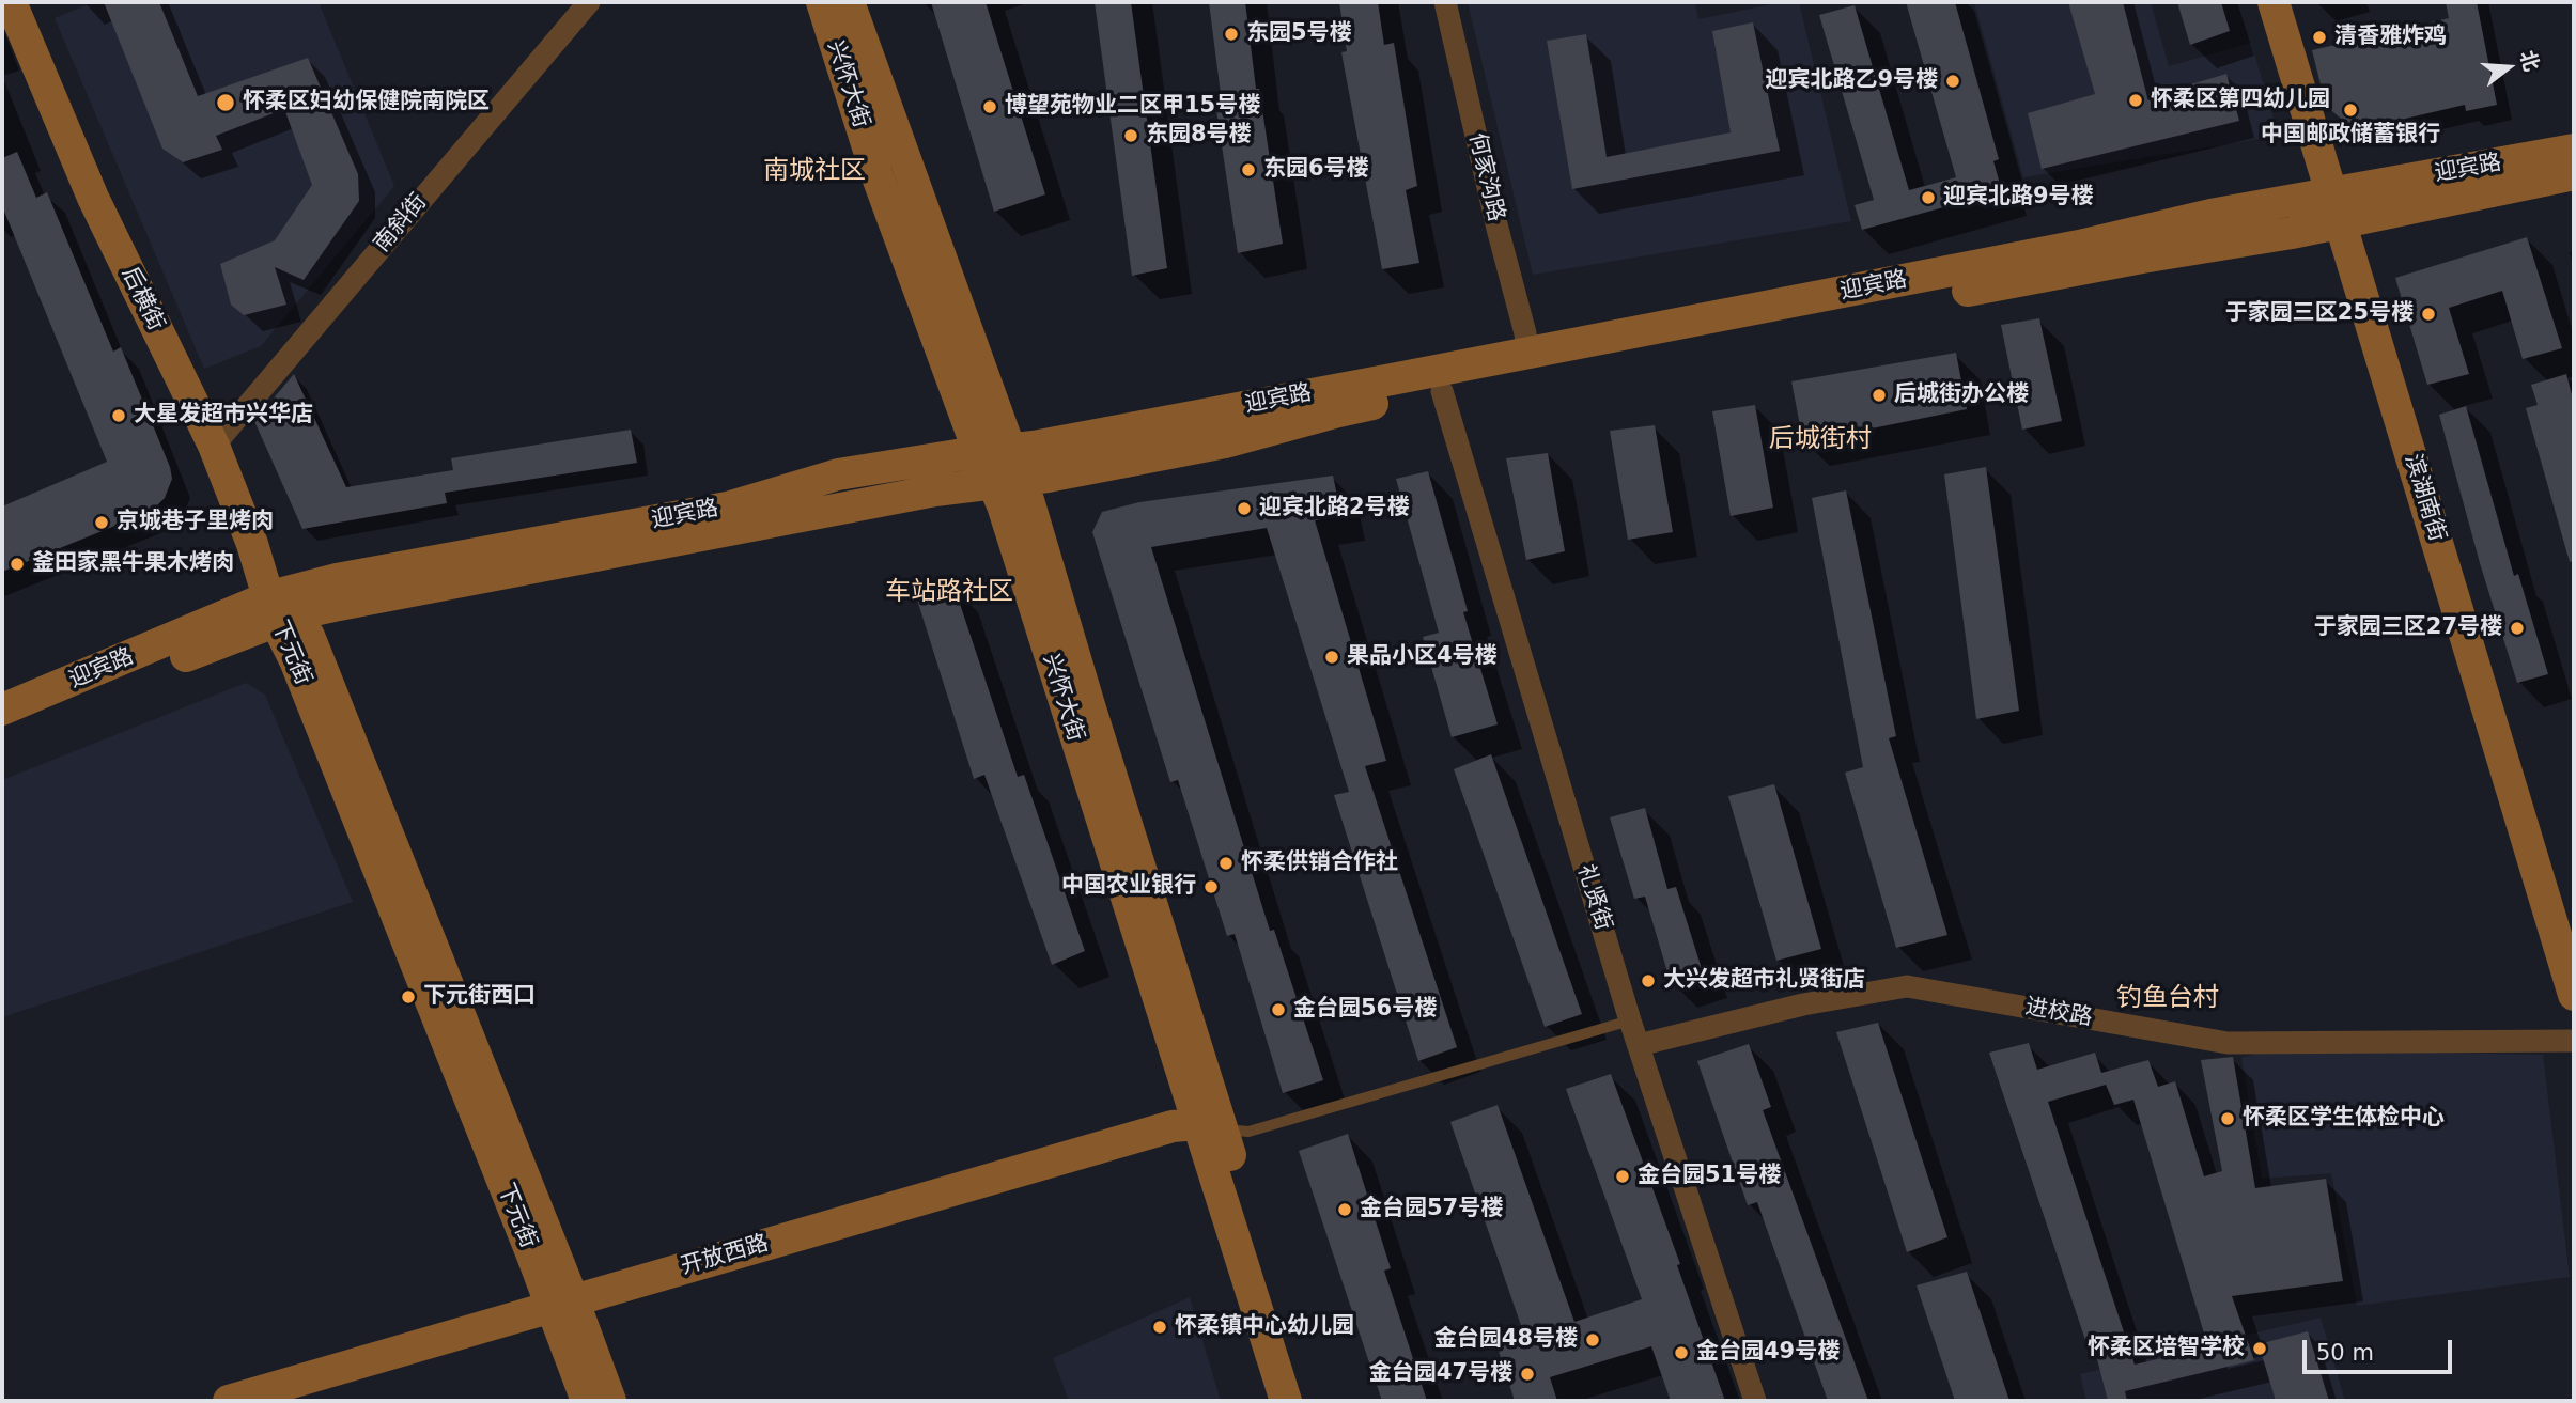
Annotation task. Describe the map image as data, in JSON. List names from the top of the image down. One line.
{"streets":{"main road":["兴怀大街","迎宾路","后横街","滨湖南街","下元街","开放西路"],"street":["何家沟路","南斜街","礼贤街","进校路"]},"crossings":[["兴怀大街","迎宾路"],["兴怀大街","开放西路"],["迎宾路","何家沟路"],["迎宾路","后横街"],["迎宾路","滨湖南街"],["迎宾路","下元街"],["迎宾路","礼贤街"],["南斜街","后横街"],["后横街","下元街"],["下元街","开放西路"],["礼贤街","进校路"]],"districts":["南城社区","后城街村","车站路社区","钓鱼台村"],"places":["东园5号楼","清香雅炸鸡","迎宾北路乙9号楼","怀柔区第四幼儿园","怀柔区妇幼保健院南院区","博望苑物业二区甲15号楼","中国邮政储蓄银行","东园8号楼","东园6号楼","迎宾北路9号楼","于家园三区25号楼","后城街办公楼","大星发超市兴华店","迎宾北路2号楼","京城巷子里烤肉","釜田家黑牛果木烤肉","于家园三区27号楼","果品小区4号楼","怀柔供销合作社","中国农业银行","大兴发超市礼贤街店","下元街西口","金台园56号楼","怀柔区学生体检中心","金台园51号楼","金台园57号楼","怀柔镇中心幼儿园","金台园48号楼","怀柔区培智学校","金台园49号楼","金台园47号楼"],"scale_bar":"50 m","north":"right"}
